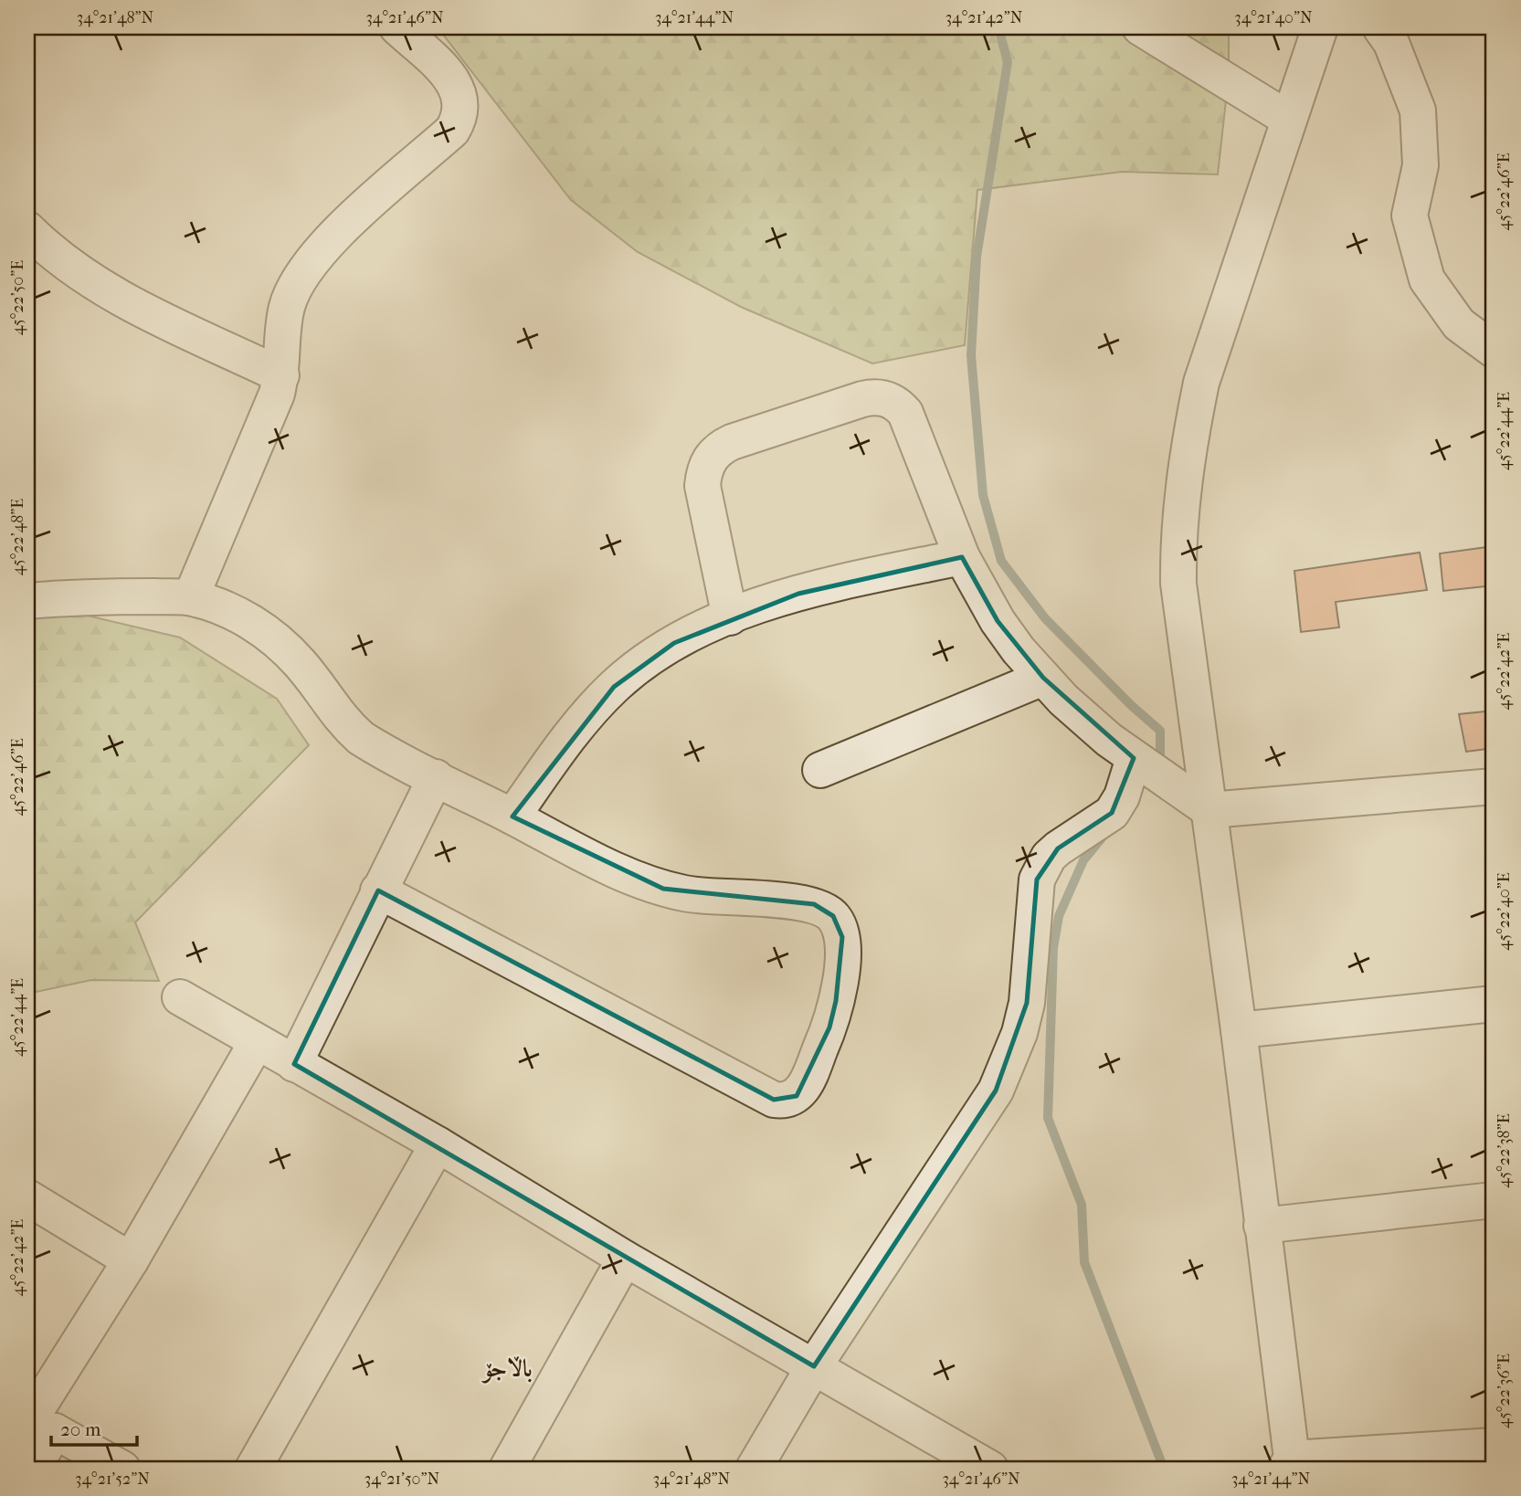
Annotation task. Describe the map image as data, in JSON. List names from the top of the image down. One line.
{"districts":["باڵاجۆ"],"scale_bar":"20 m","coordinates":["34°21'48\"N","34°21'46\"N","34°21'44\"N","34°21'42\"N","34°21'40\"N","45°22'46\"E","45°22'50\"E","45°22'44\"E","45°22'48\"E","45°22'42\"E","45°22'40\"E","45°22'38\"E","45°22'36\"E","34°21'52\"N","34°21'50\"N"]}
